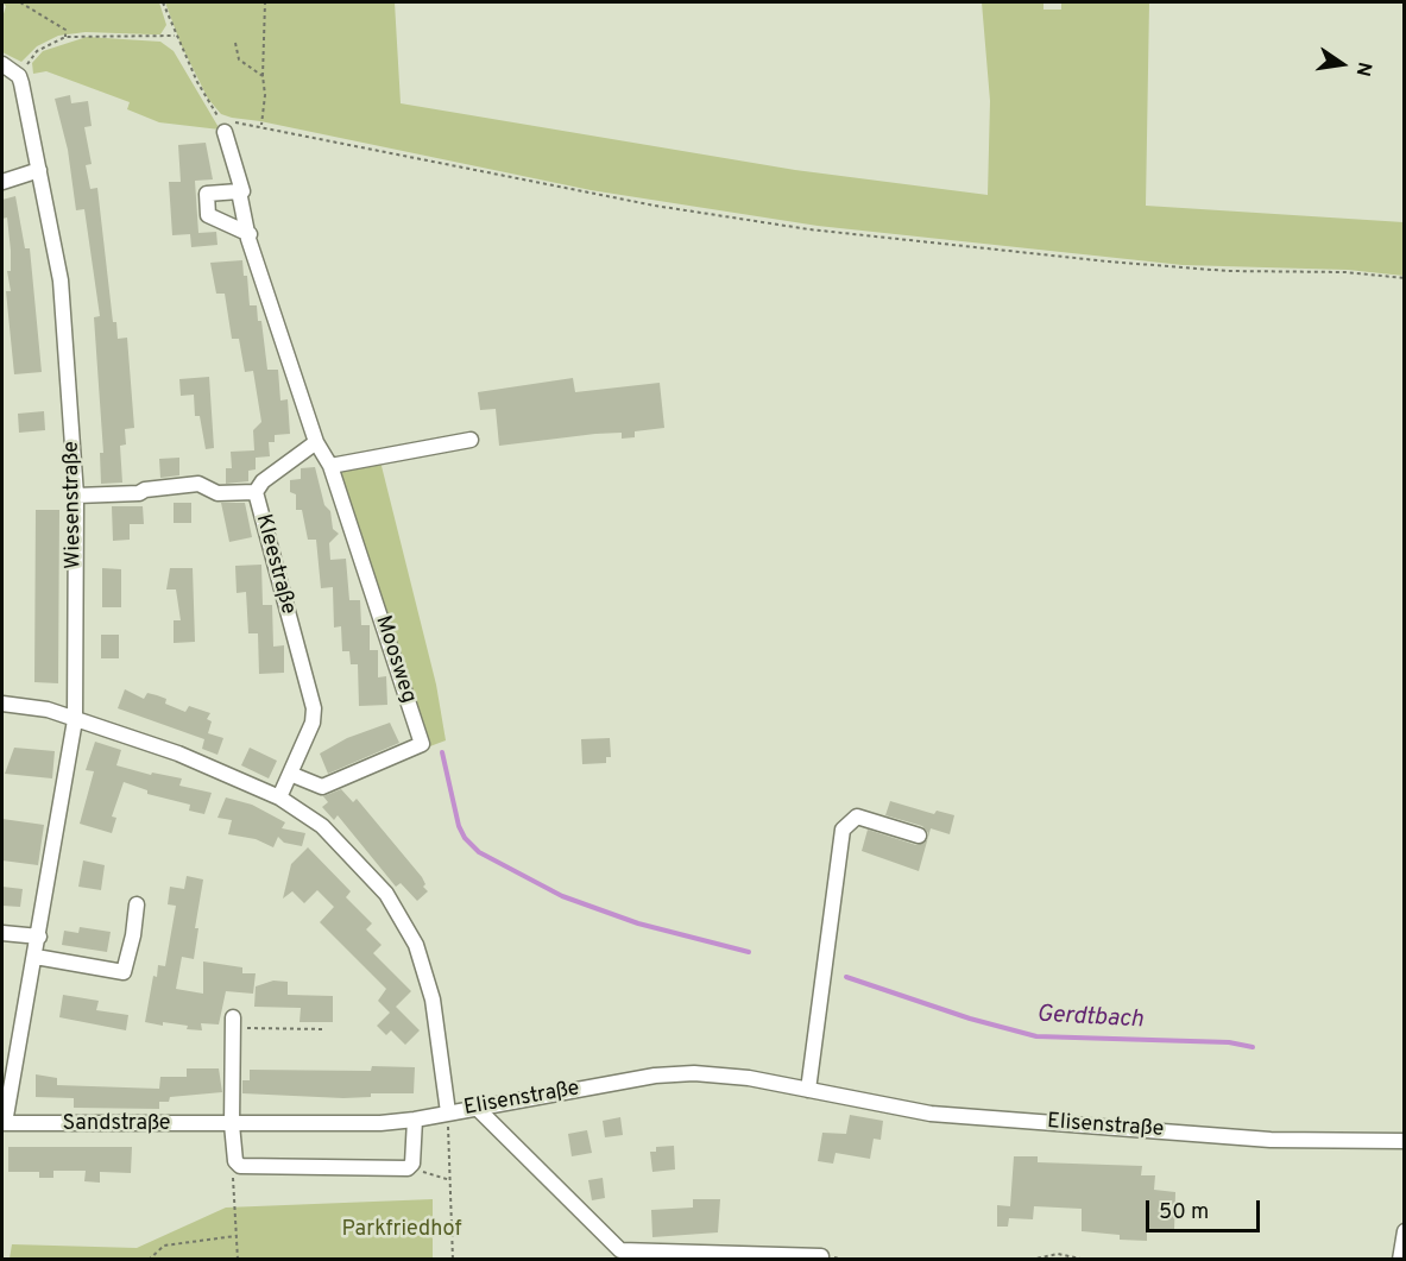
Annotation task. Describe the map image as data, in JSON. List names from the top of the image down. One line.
{"streets":{"street":["Wiesenstraße","Kleestraße","Moosweg","Elisenstraße","Sandstraße"]},"crossings":[["Wiesenstraße","Sandstraße"],["Kleestraße","Moosweg"],["Elisenstraße","Sandstraße"]],"water":["Gerdtbach"],"parks":["Parkfriedhof"],"scale_bar":"50 m","north":"right"}
